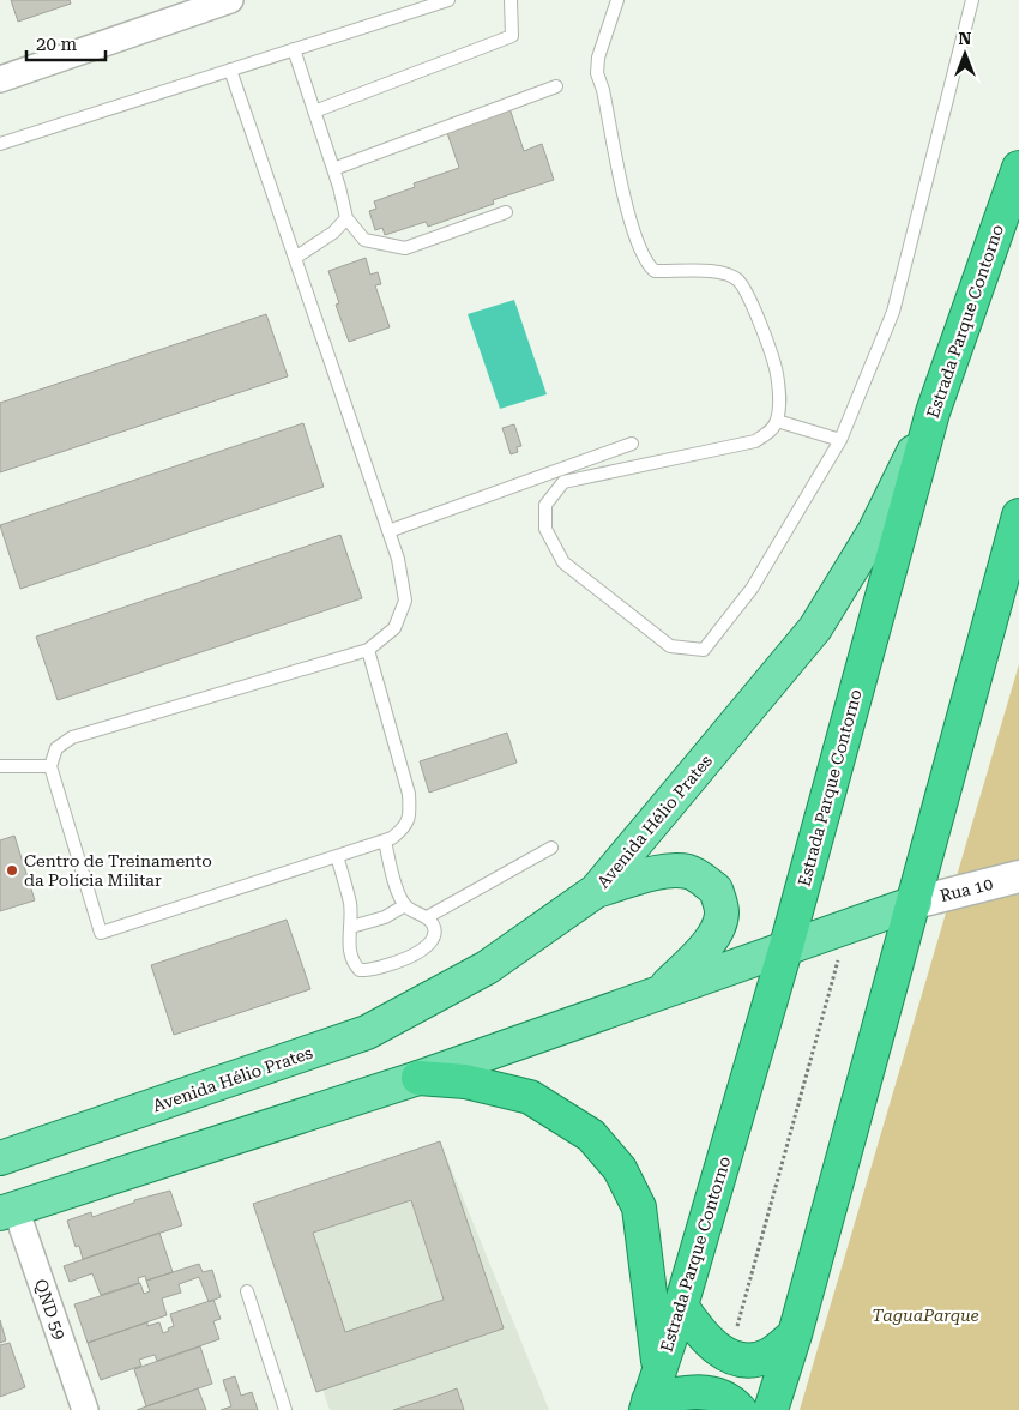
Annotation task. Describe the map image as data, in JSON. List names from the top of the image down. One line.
{"streets":{"highway":["Estrada Parque Contorno"],"main road":["Avenida Hélio Prates"],"street":["Rua 10","QND 59"]},"crossings":[["Estrada Parque Contorno","Avenida Hélio Prates"]],"parks":["TaguaParque"],"places":["Centro de Treinamento da Polícia Militar"],"scale_bar":"20 m","north":"top"}
